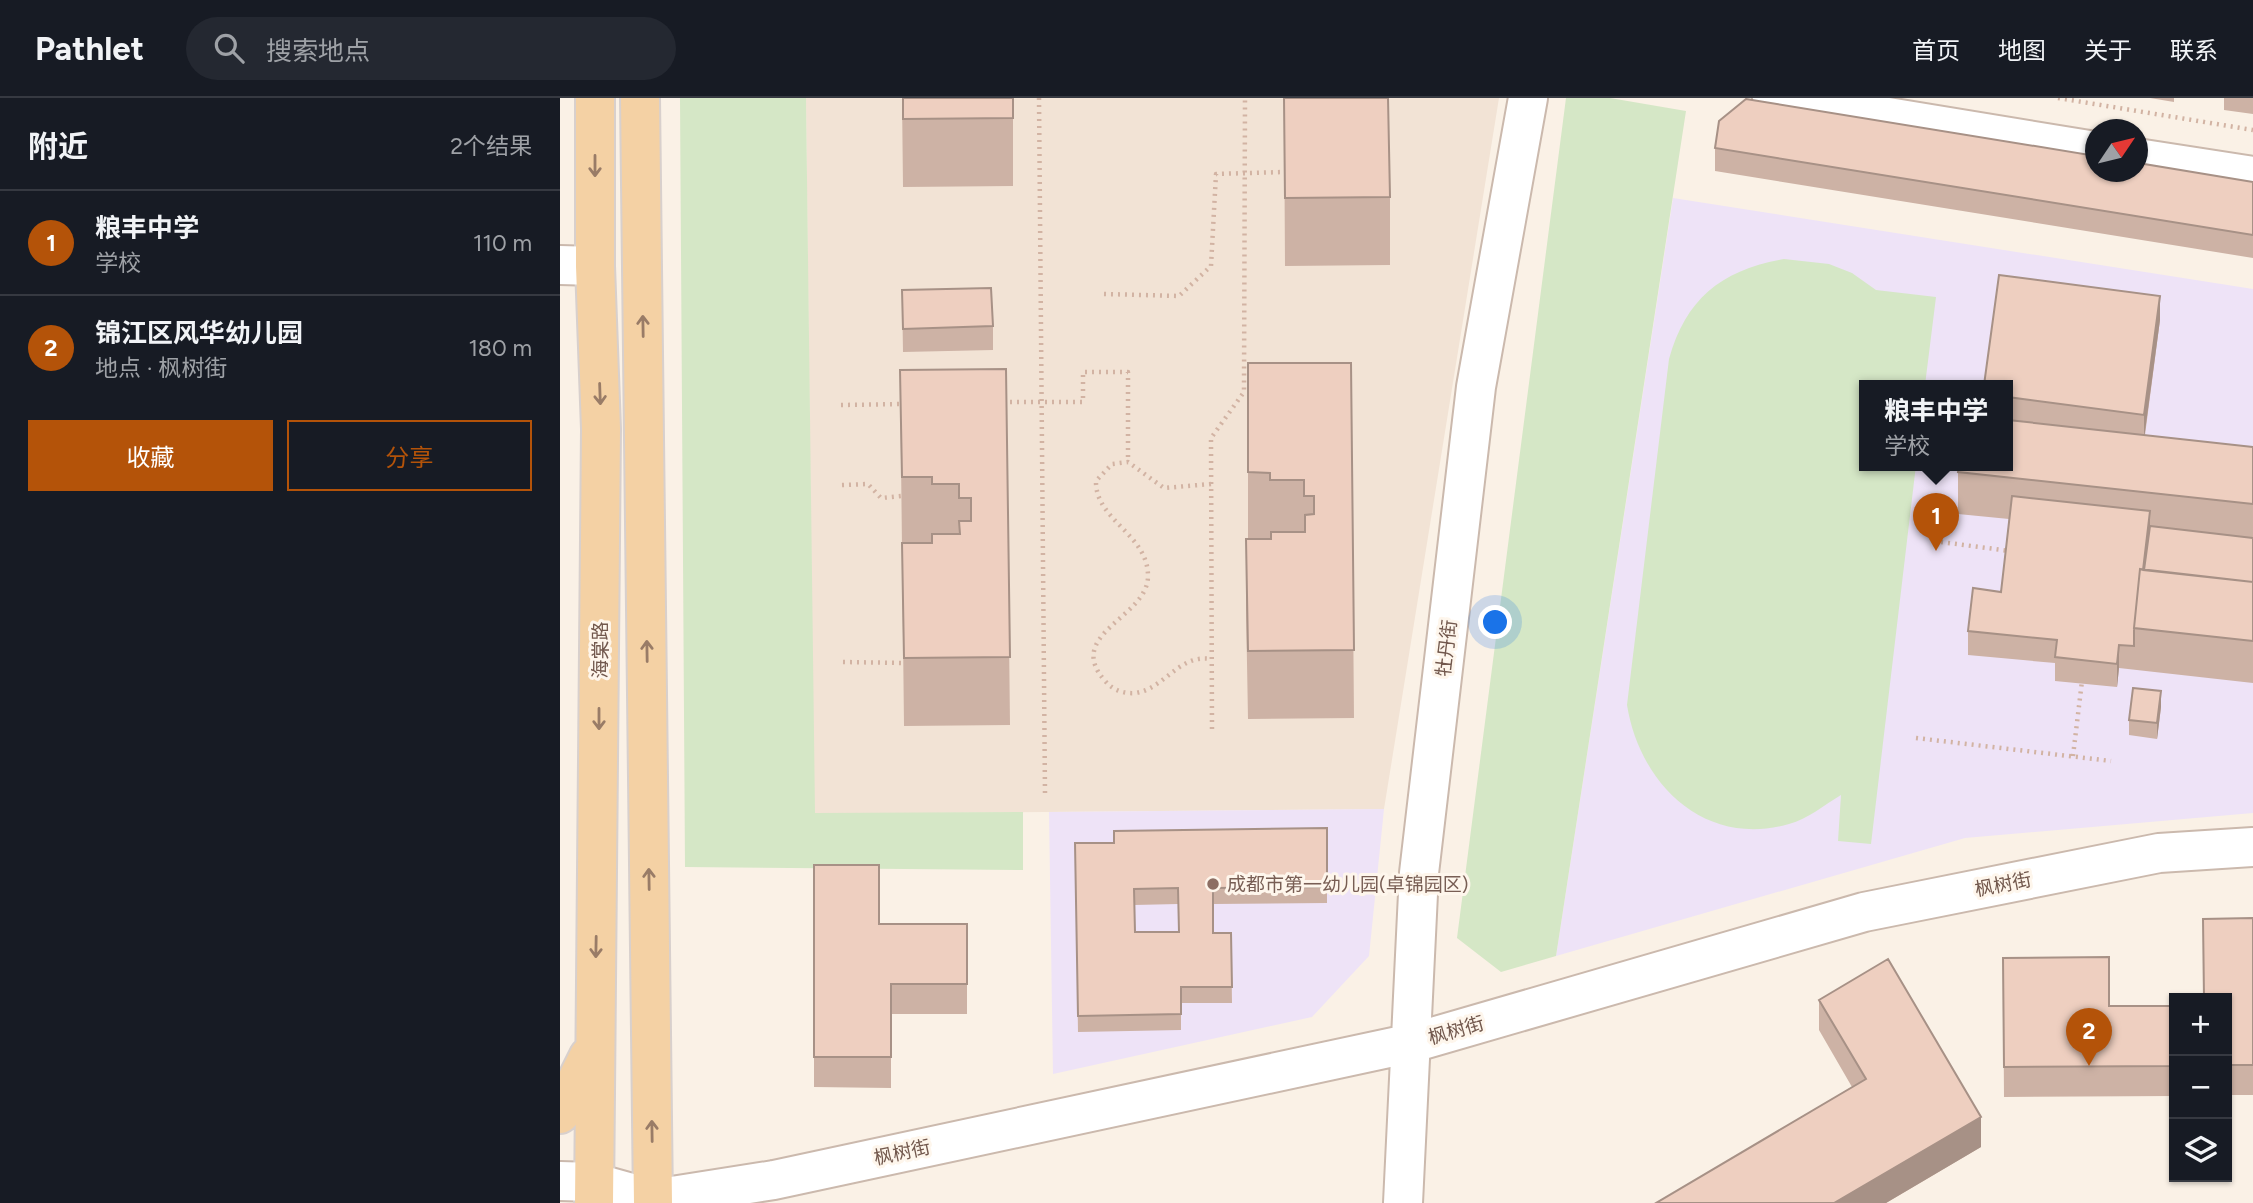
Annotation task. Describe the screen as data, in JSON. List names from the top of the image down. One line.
{"streets":{"main road":["海棠路"],"street":["牡丹街","枫树街"]},"crossings":[["牡丹街","枫树街"],["海棠路","枫树街"]],"places":["成都市第一幼儿园(卓锦园区)"],"north":"top right","page":{"header":"Pathlet","search":"搜索地点","nav":["首页","地图","关于","联系"],"heading":["附近","2个结果"],"list":[{"mark":"1","name":"粮丰中学","note":"学校","value":"110 m"},{"mark":"2","name":"锦江区风华幼儿园","note":"地点 · 枫树街","value":"180 m"}],"popup":["粮丰中学","学校"],"buttons":["收藏","分享"],"pins":["1","2"],"map_buttons":["+","−"]}}
